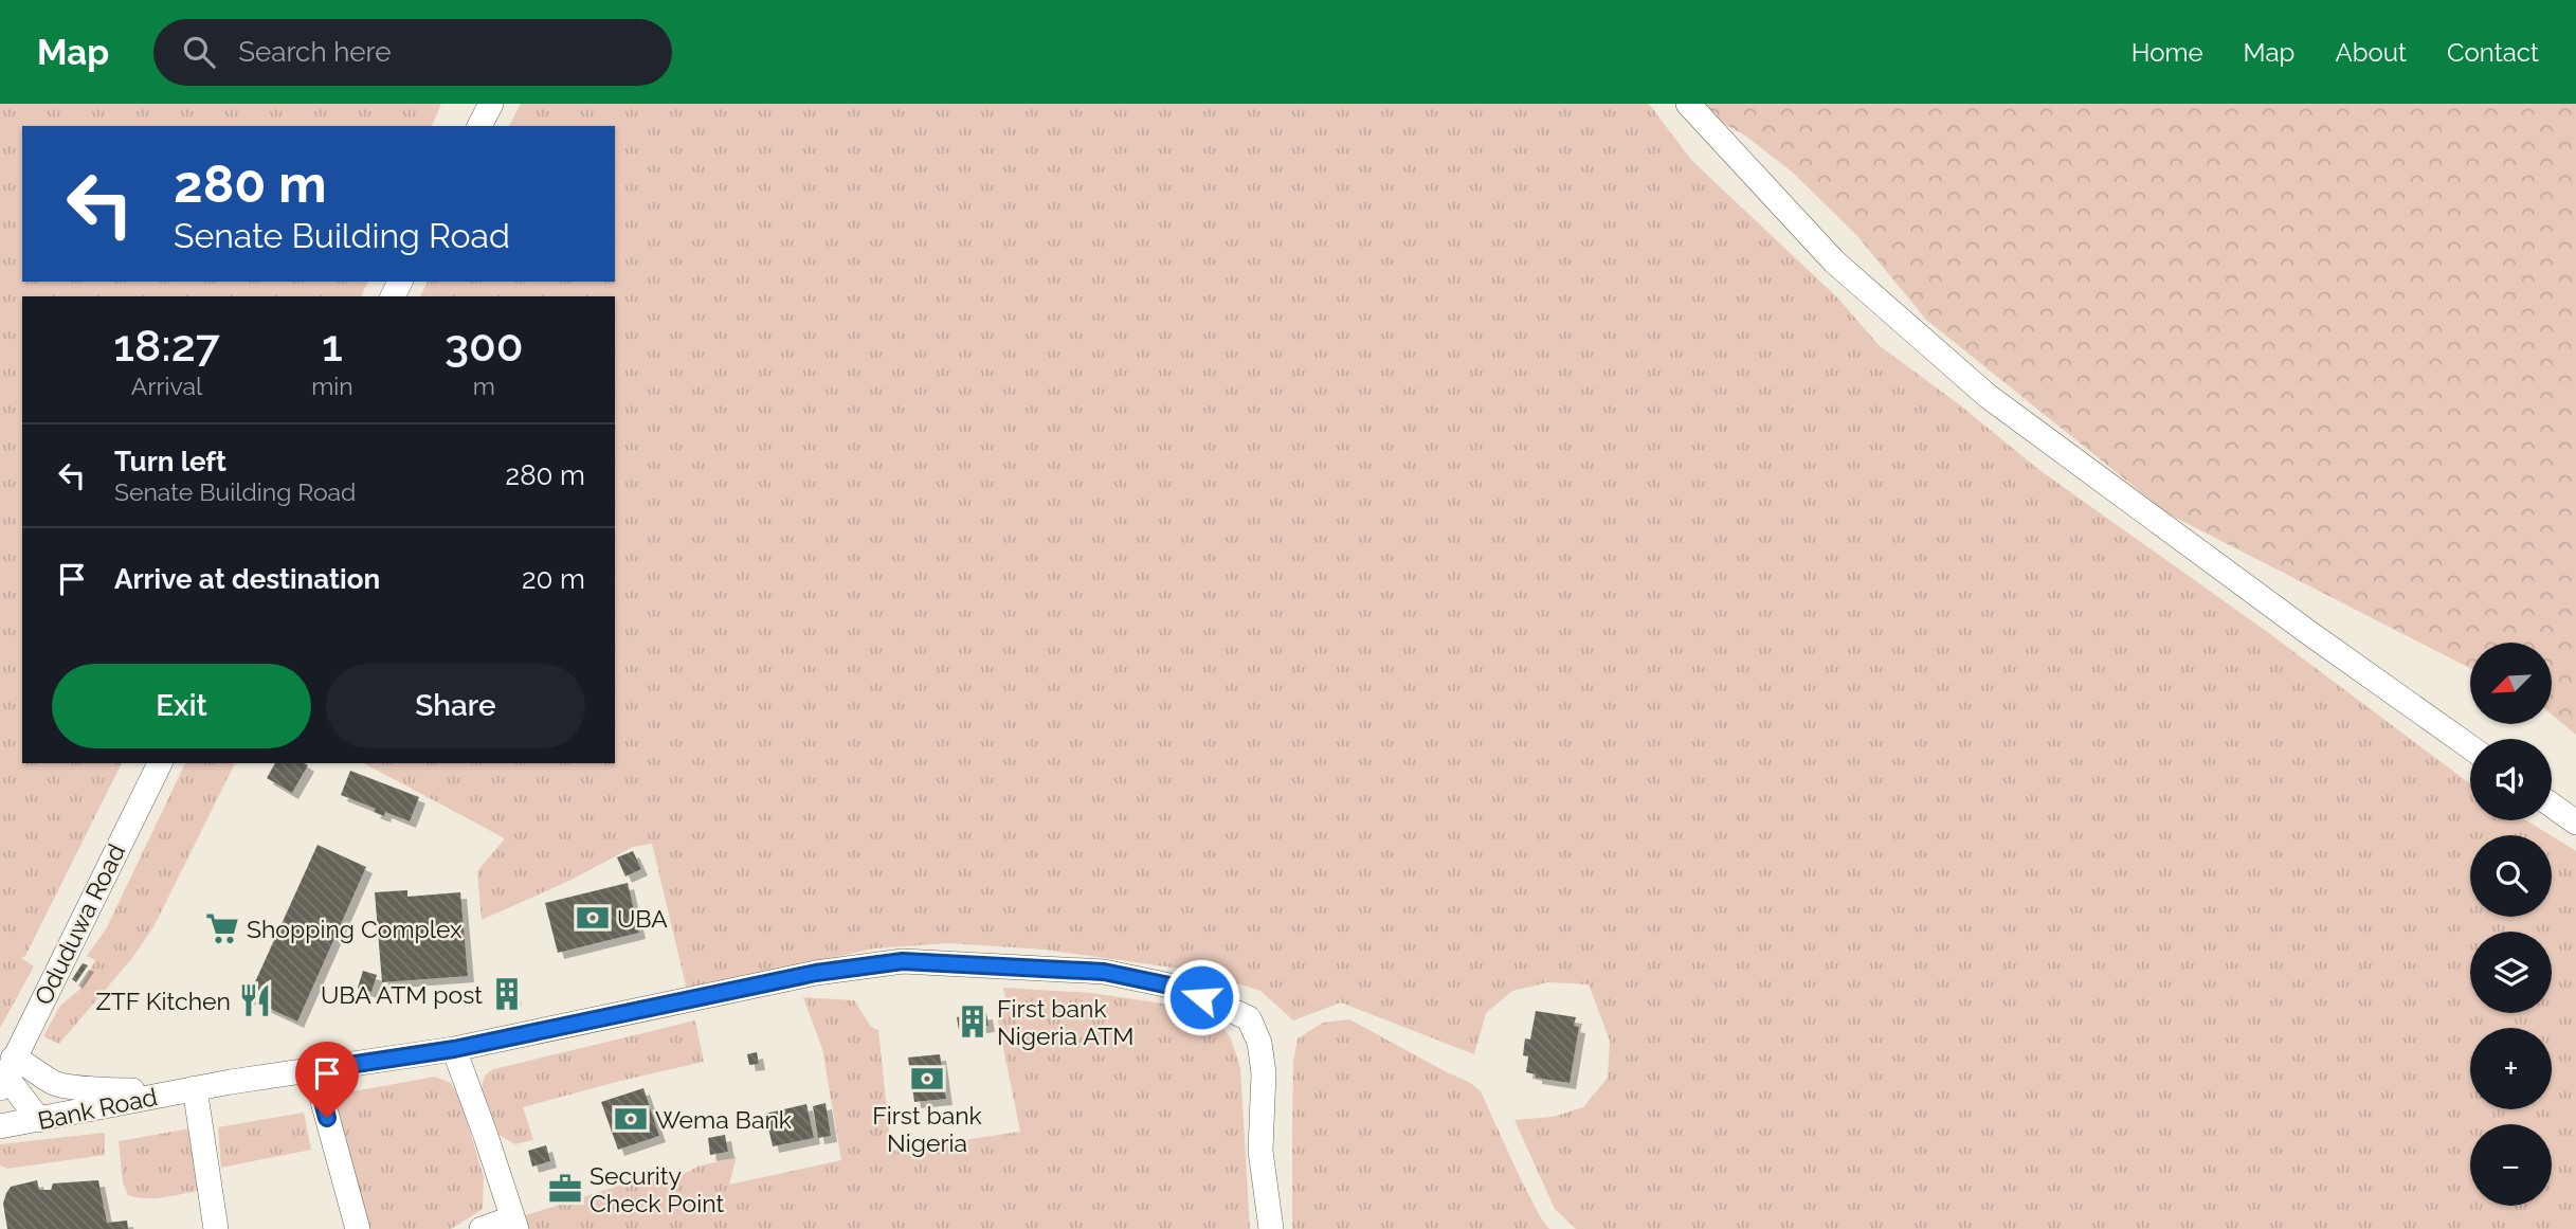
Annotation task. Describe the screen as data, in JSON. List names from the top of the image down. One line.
{"streets":{"street":["Oduduwa Road","Bank Road"]},"crossings":[["Oduduwa Road","Bank Road"]],"places":{"bank":["UBA","First bank Nigeria","Wema Bank"],"supermarket":["Shopping Complex"],"building":["UBA ATM post","First bank Nigeria ATM"],"restaurant":["ZTF Kitchen"],"office":["Security Check Point"]},"north":"bottom left","page":{"header":"Map","search":"Search here","nav":["Home","Map","About","Contact"],"turn":["280 m","Senate Building Road"],"eta":["18:27","Arrival","1","min","300","m"],"list":[{"name":"Turn left","note":"Senate Building Road","value":"280 m"},{"name":"Arrive at destination","value":"20 m"}],"map_buttons":["+","−"],"buttons":["Exit","Share"]}}
